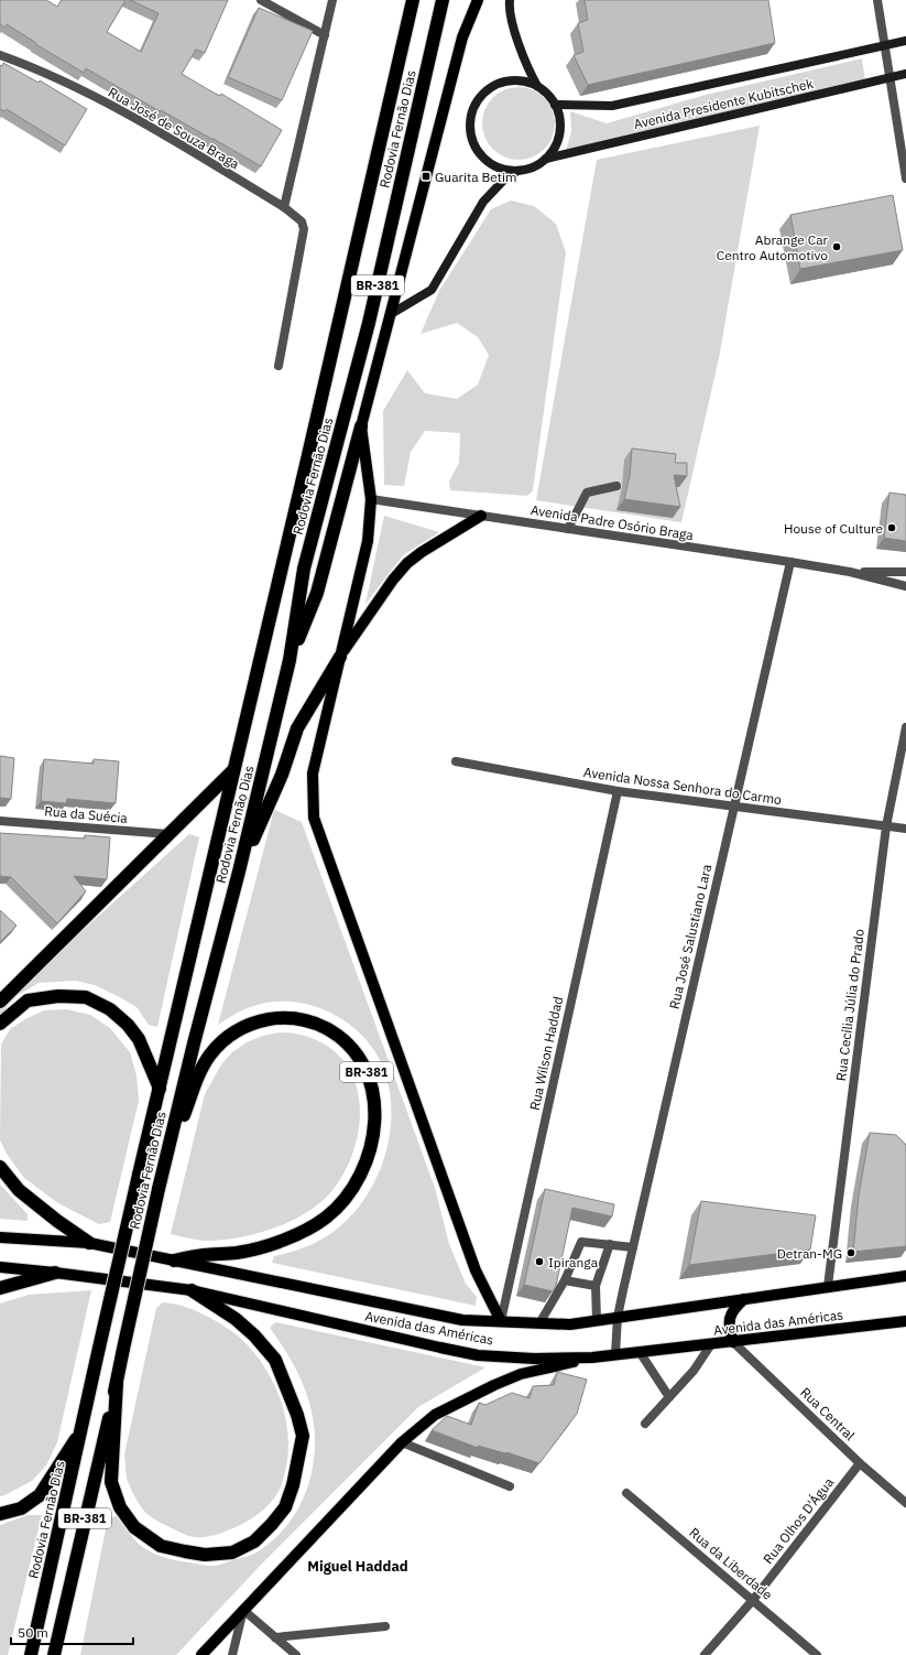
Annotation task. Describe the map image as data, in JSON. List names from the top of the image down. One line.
{"streets":{"highway":["Rodovia Fernão Dias","BR-381"],"main road":["Avenida Presidente Kubitschek","Avenida das Américas"],"street":["Rua José de Souza Braga","Avenida Padre Osório Braga","Avenida Nossa Senhora do Carmo","Rua da Suécia","Rua José Salustiano Lara","Rua Cecília Júlia do Prado","Rua Wilson Haddad","Rua Central","Rua Olhos D'Água","Rua da Liberdade"]},"crossings":[["Rodovia Fernão Dias","BR-381"],["BR-381","Avenida das Américas"],["Avenida Padre Osório Braga","Rua José Salustiano Lara"],["Avenida Nossa Senhora do Carmo","Rua José Salustiano Lara"],["Avenida Nossa Senhora do Carmo","Rua Cecília Júlia do Prado"],["Avenida Nossa Senhora do Carmo","Rua Wilson Haddad"],["Rua José Salustiano Lara","Avenida das Américas"],["Rua Cecília Júlia do Prado","Avenida das Américas"],["Rua Wilson Haddad","Avenida das Américas"],["Avenida das Américas","Rua Central"],["Rua Central","Rua Olhos D'Água"],["Rua Olhos D'Água","Rua da Liberdade"]],"districts":["Miguel Haddad"],"places":{"transit":["Guarita Betim"],"other":["Abrange Car Centro Automotivo","House of Culture","Detran-MG","Ipiranga"]},"scale_bar":"50 m"}
